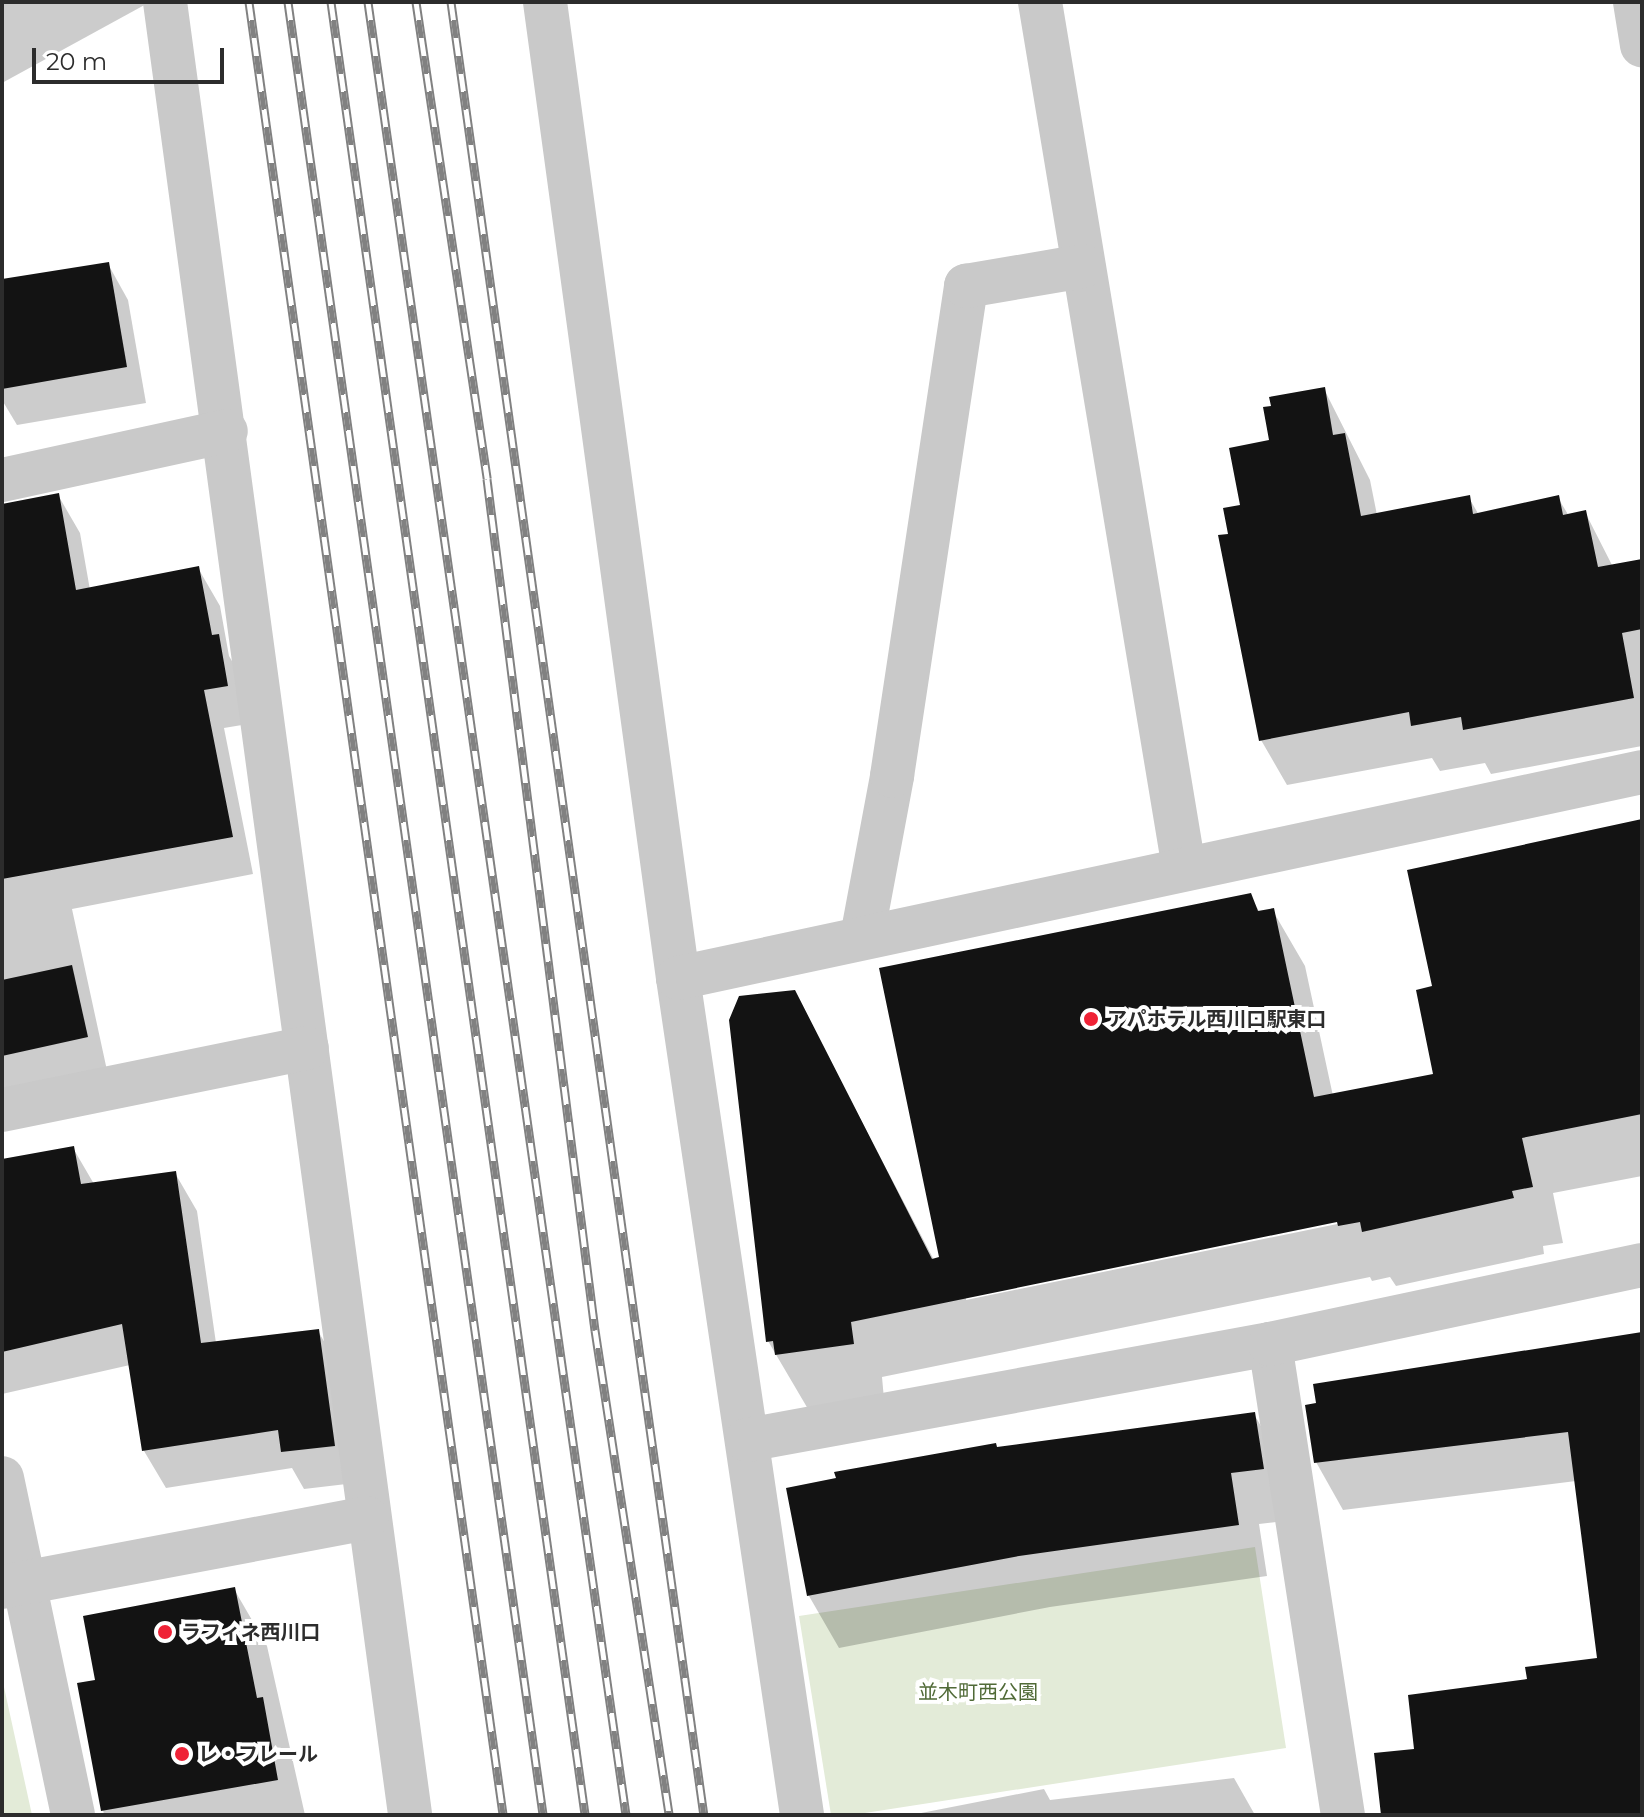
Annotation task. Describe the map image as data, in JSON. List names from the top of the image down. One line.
{"parks":["並木町西公園"],"places":["アパホテル西川口駅東口","ラフィネ西川口","レ・フレール"],"scale_bar":"20 m"}
